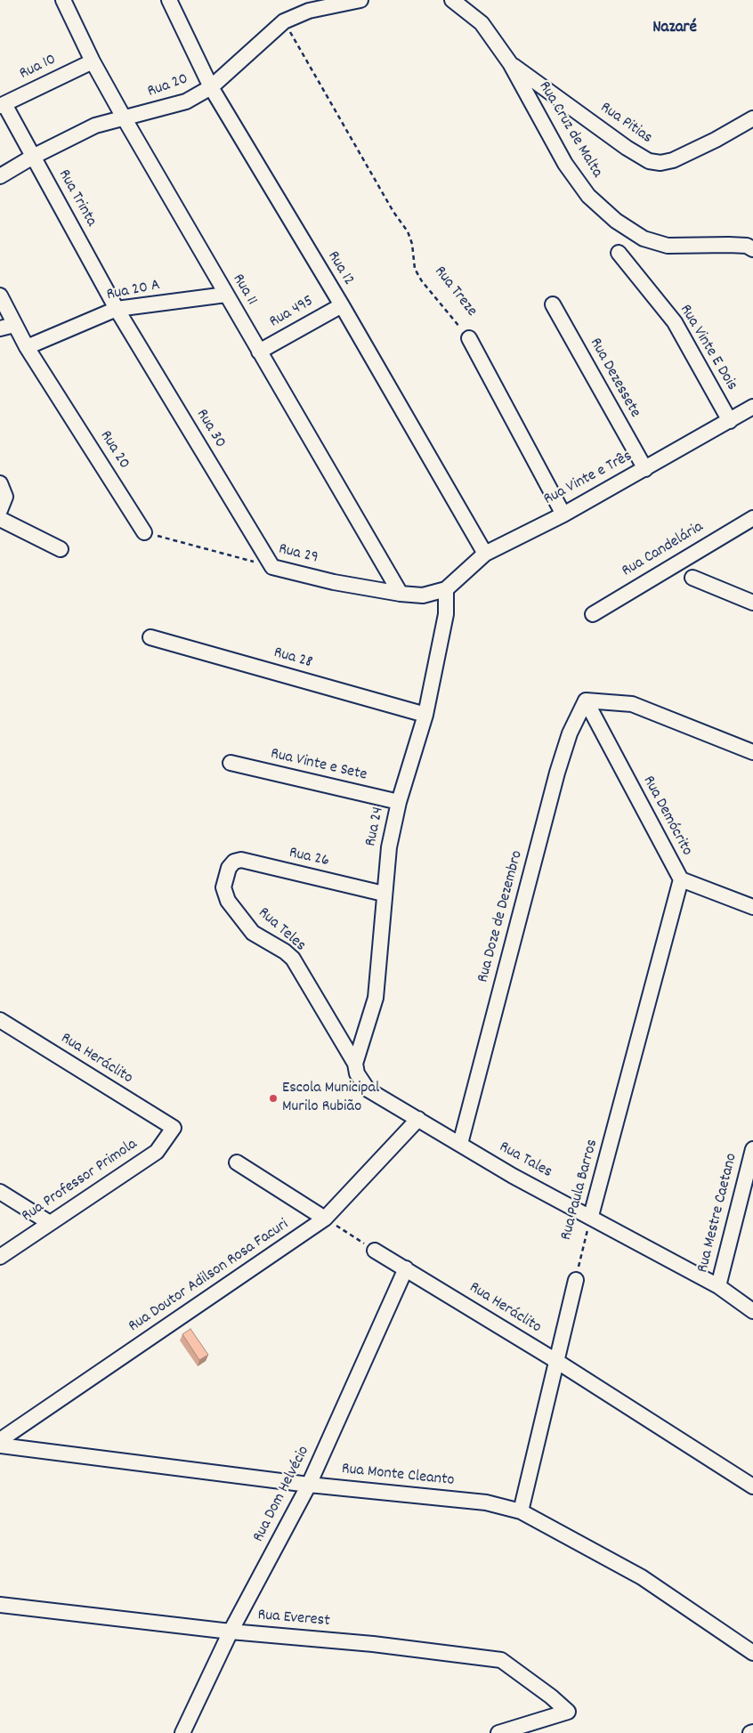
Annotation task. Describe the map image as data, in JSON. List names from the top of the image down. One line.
{"streets":{"street":["Rua 10","Rua 20","Rua Pitias","Rua Cruz de Malta","Rua Trinta","Rua 12","Rua 11","Rua 20 A","Rua Treze","Rua 495","Rua Vinte E Dois","Rua Dezessete","Rua 30","Rua Vinte e Três","Rua Candelária","Rua 29","Rua 28","Rua Vinte e Sete","Rua Demócrito","Rua 24","Rua 26","Rua Doze de Dezembro","Rua Teles","Rua Heráclito","Rua Tales","Rua Professor Primola","Rua Paula Barros","Rua Mestre Caetano","Rua Doutor Adilson Rosa Facuri","Rua Monte Cleanto","Rua Dom Helvécio","Rua Everest"]},"crossings":[["Rua 10","Rua Trinta"],["Rua 10","Rua 11"],["Rua 20","Rua Trinta"],["Rua 20","Rua 12"],["Rua 20","Rua 11"],["Rua 20","Rua 20 A"],["Rua 20","Rua Treze"],["Rua 20","Rua 29"],["Rua Pitias","Rua Cruz de Malta"],["Rua Trinta","Rua 20 A"],["Rua Trinta","Rua 30"],["Rua 12","Rua 495"],["Rua 12","Rua Vinte e Três"],["Rua 11","Rua 20 A"],["Rua 11","Rua 495"],["Rua 11","Rua 29"],["Rua 20 A","Rua 30"],["Rua Treze","Rua Vinte e Três"],["Rua Vinte E Dois","Rua Vinte e Três"],["Rua Dezessete","Rua Vinte e Três"],["Rua 30","Rua 29"],["Rua Vinte e Três","Rua 29"],["Rua Vinte e Três","Rua 24"],["Rua 29","Rua 24"],["Rua 28","Rua 24"],["Rua Vinte e Sete","Rua 24"],["Rua Demócrito","Rua Doze de Dezembro"],["Rua Demócrito","Rua Paula Barros"],["Rua 24","Rua 26"],["Rua 24","Rua Teles"],["Rua 24","Rua Tales"],["Rua 26","Rua Teles"],["Rua Doze de Dezembro","Rua Tales"],["Rua Teles","Rua Tales"],["Rua Heráclito","Rua Professor Primola"],["Rua Heráclito","Rua Dom Helvécio"],["Rua Tales","Rua Paula Barros"],["Rua Tales","Rua Mestre Caetano"],["Rua Tales","Rua Doutor Adilson Rosa Facuri"],["Rua Monte Cleanto","Rua Dom Helvécio"],["Rua Dom Helvécio","Rua Everest"]],"districts":["Nazaré"],"places":["Escola Municipal Murilo Rubião"]}
